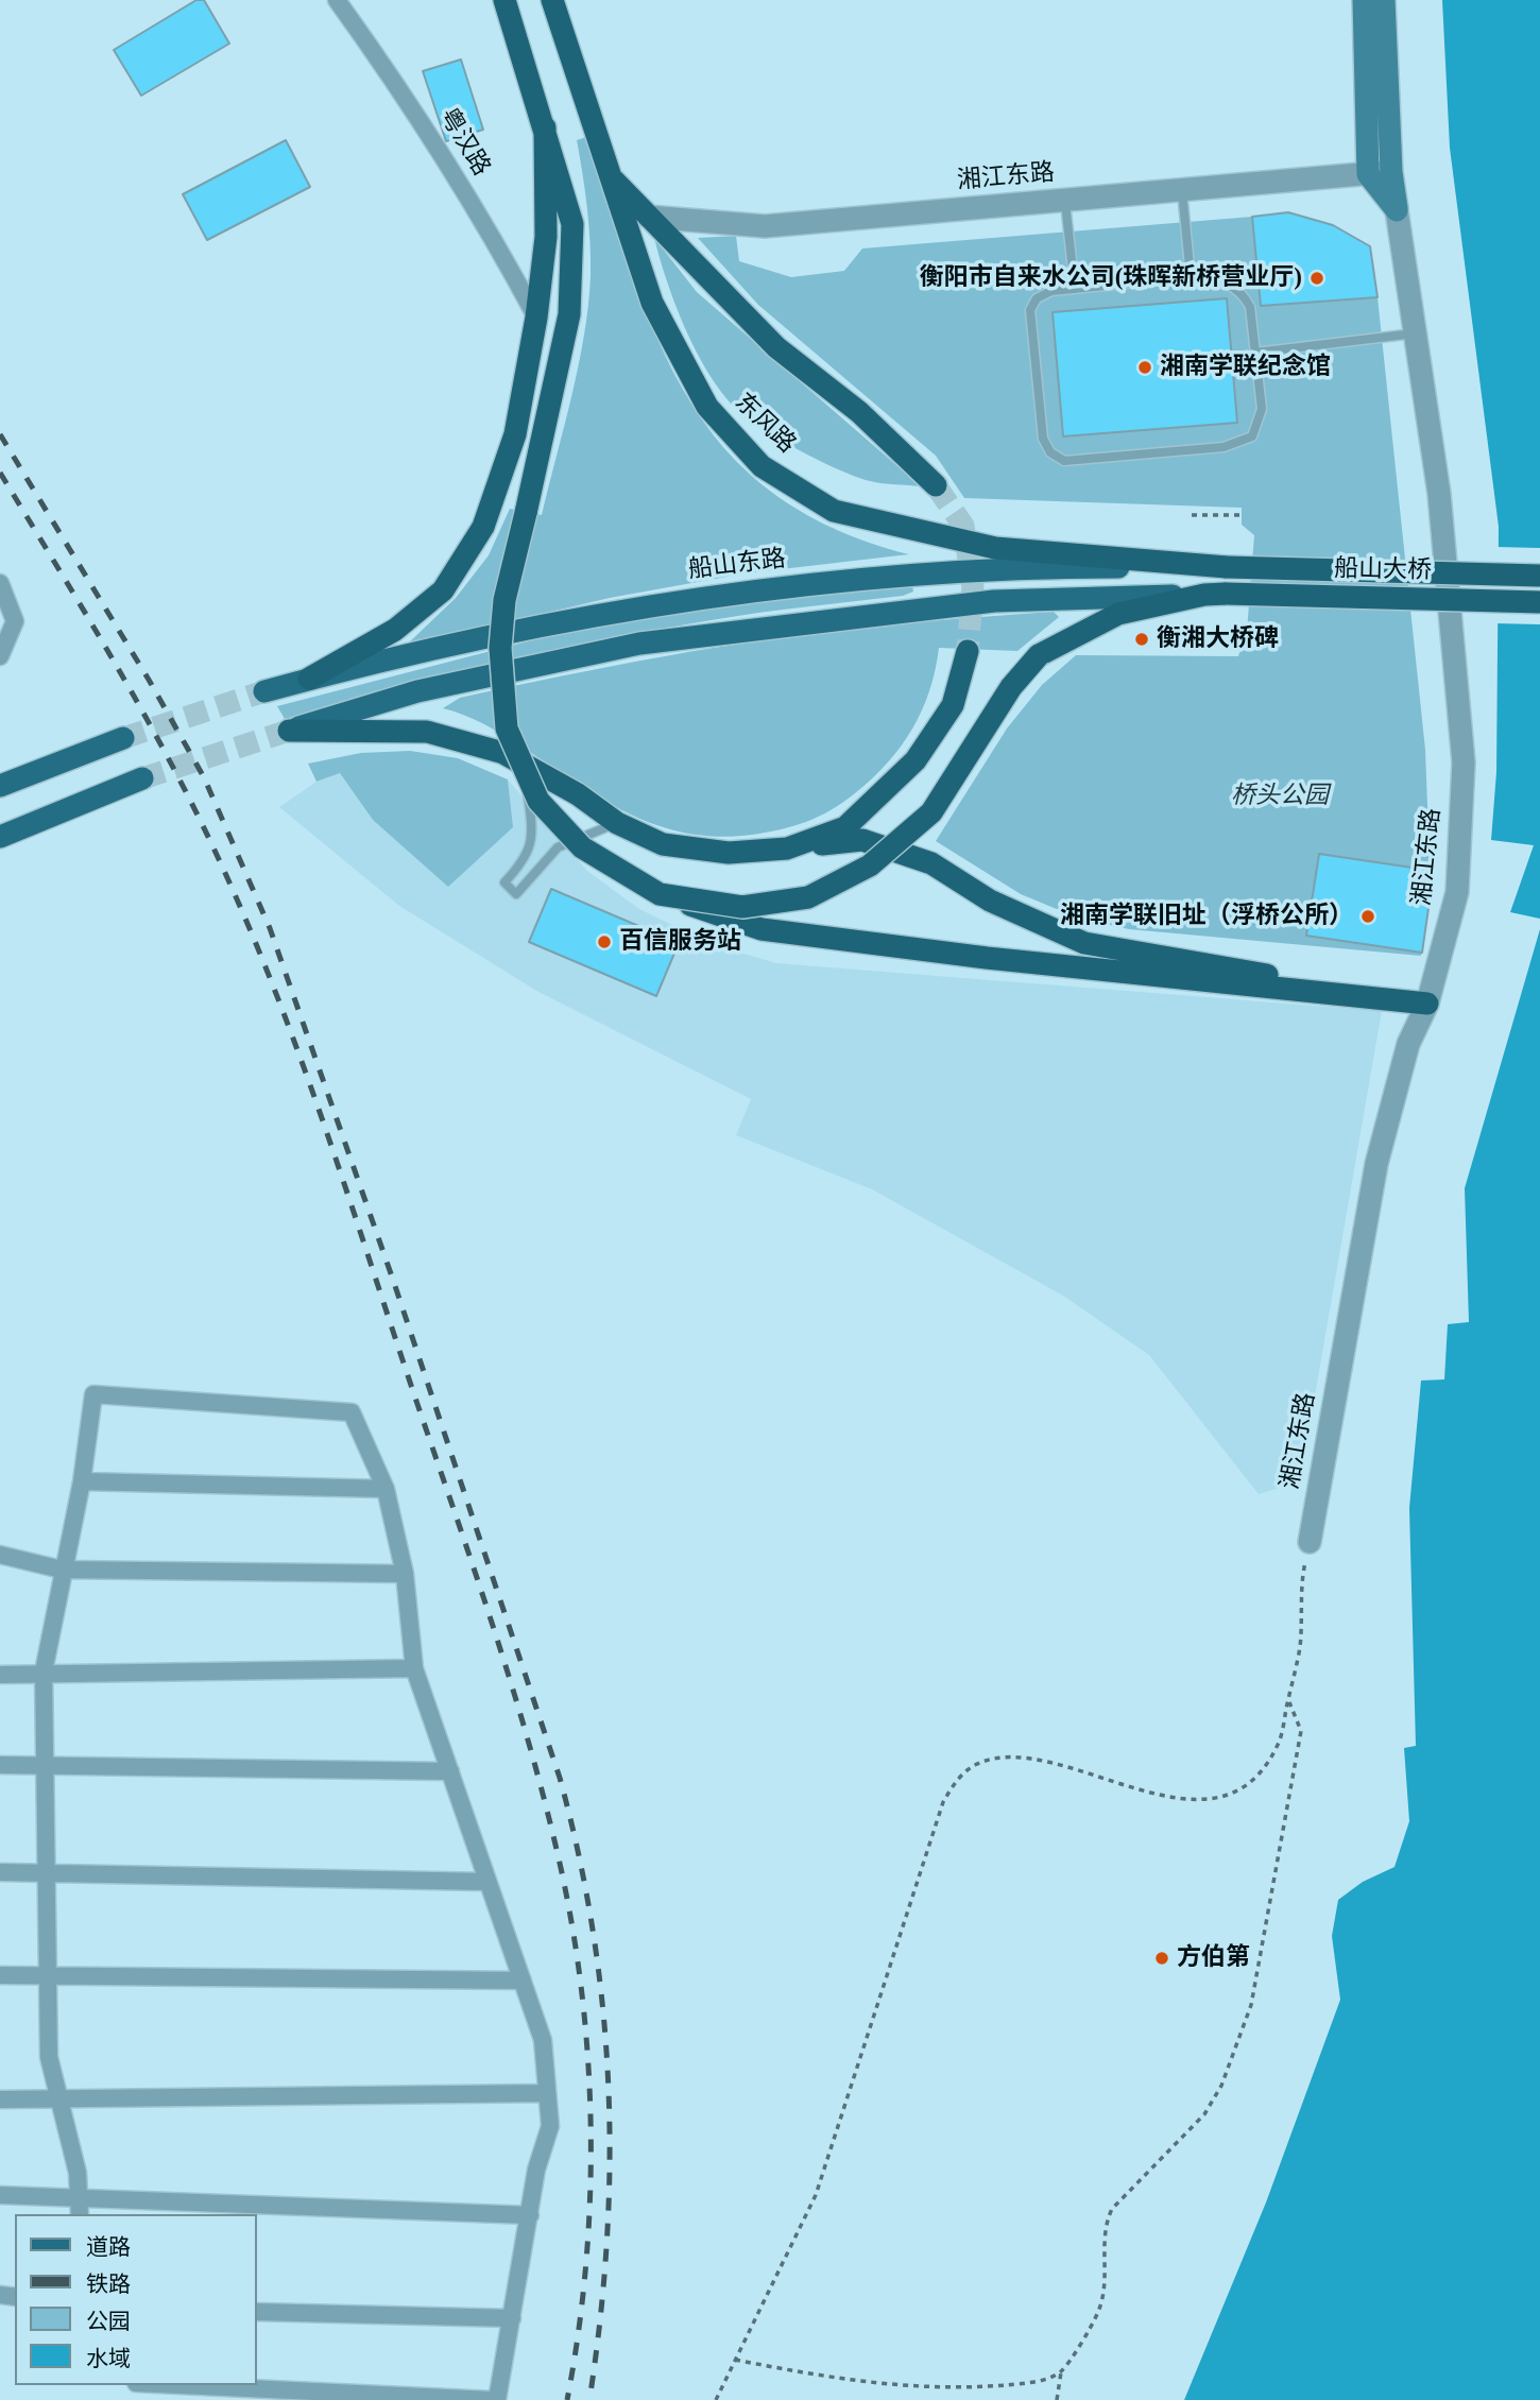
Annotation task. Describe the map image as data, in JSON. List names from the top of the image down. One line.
{"streets":{"highway":["东风路","船山大桥"],"main road":["湘江东路","船山东路"],"street":["粤汉路"]},"crossings":[["东风路","船山东路"],["东风路","船山大桥"],["船山东路","船山大桥"]],"parks":["桥头公园"],"places":["衡阳市自来水公司(珠晖新桥营业厅)","湘南学联纪念馆","衡湘大桥碑","湘南学联旧址（浮桥公所）","百信服务站","方伯第"],"legend":["道路","铁路","公园","水域"]}
